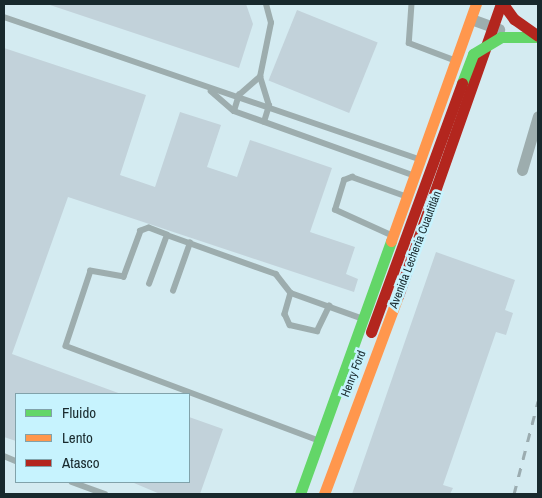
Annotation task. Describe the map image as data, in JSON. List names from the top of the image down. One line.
{"streets":{"main road":["Avenida Lecheria Cuautitlán","Henry Ford"]},"crossings":[["Avenida Lecheria Cuautitlán","Henry Ford"]],"legend":["Fluido","Lento","Atasco"]}
